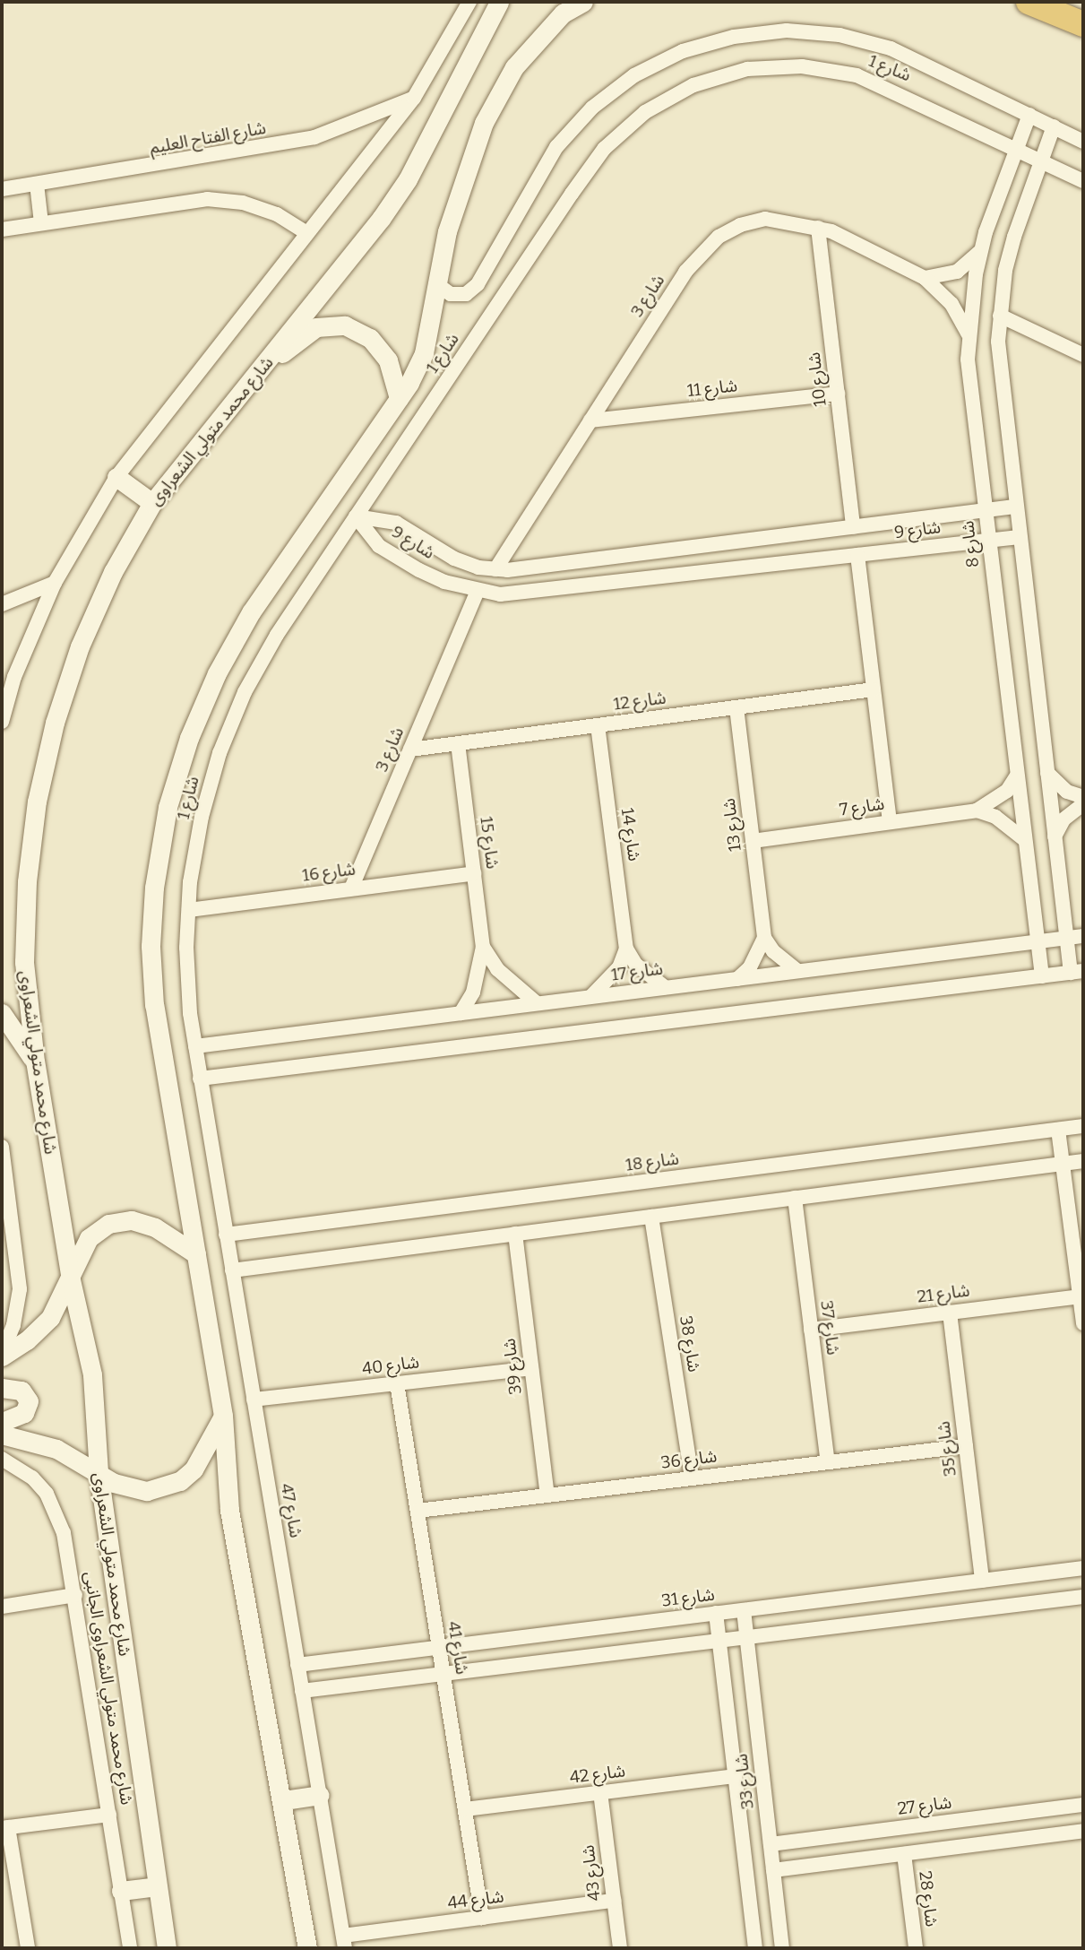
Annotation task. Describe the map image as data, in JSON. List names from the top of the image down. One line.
{"streets":{"street":["شارع 1","شارع الفتاح العليم","شارع 3","شارع 10","شارع 11","شارع محمد متولي الشعراوى","شارع 9","شارع 8","شارع 12","شارع 7","شارع 13","شارع 14","شارع 15","شارع 16","شارع 17","شارع 18","شارع 21","شارع 37","شارع 38","شارع 40","شارع 39","شارع 35","شارع 36","شارع 47","شارع 31","شارع 41","شارع محمد متولي الشعراوى الجانبى","شارع 42","شارع 33","شارع 27","شارع 43","شارع 28","شارع 44"]},"crossings":[["شارع 1","شارع 9"],["شارع 1","شارع 8"],["شارع 1","شارع 16"],["شارع 1","شارع 17"],["شارع 1","شارع 47"],["شارع 3","شارع 10"],["شارع 3","شارع 11"],["شارع 3","شارع 9"],["شارع 3","شارع 8"],["شارع 3","شارع 12"],["شارع 3","شارع 16"],["شارع 10","شارع 11"],["شارع 10","شارع 9"],["شارع 9","شارع 8"],["شارع 8","شارع 7"],["شارع 8","شارع 17"],["شارع 12","شارع 13"],["شارع 12","شارع 14"],["شارع 12","شارع 15"],["شارع 7","شارع 13"],["شارع 15","شارع 16"],["شارع 15","شارع 17"],["شارع 18","شارع 47"],["شارع 21","شارع 37"],["شارع 21","شارع 35"],["شارع 37","شارع 36"],["شارع 38","شارع 36"],["شارع 40","شارع 39"],["شارع 40","شارع 47"],["شارع 40","شارع 41"],["شارع 39","شارع 36"],["شارع 35","شارع 36"],["شارع 35","شارع 31"],["شارع 36","شارع 41"],["شارع 47","شارع 31"],["شارع 47","شارع 44"],["شارع 31","شارع 41"],["شارع 31","شارع 33"],["شارع 41","شارع 42"],["شارع 41","شارع 44"],["شارع 42","شارع 33"],["شارع 42","شارع 43"],["شارع 33","شارع 27"],["شارع 43","شارع 44"]]}
